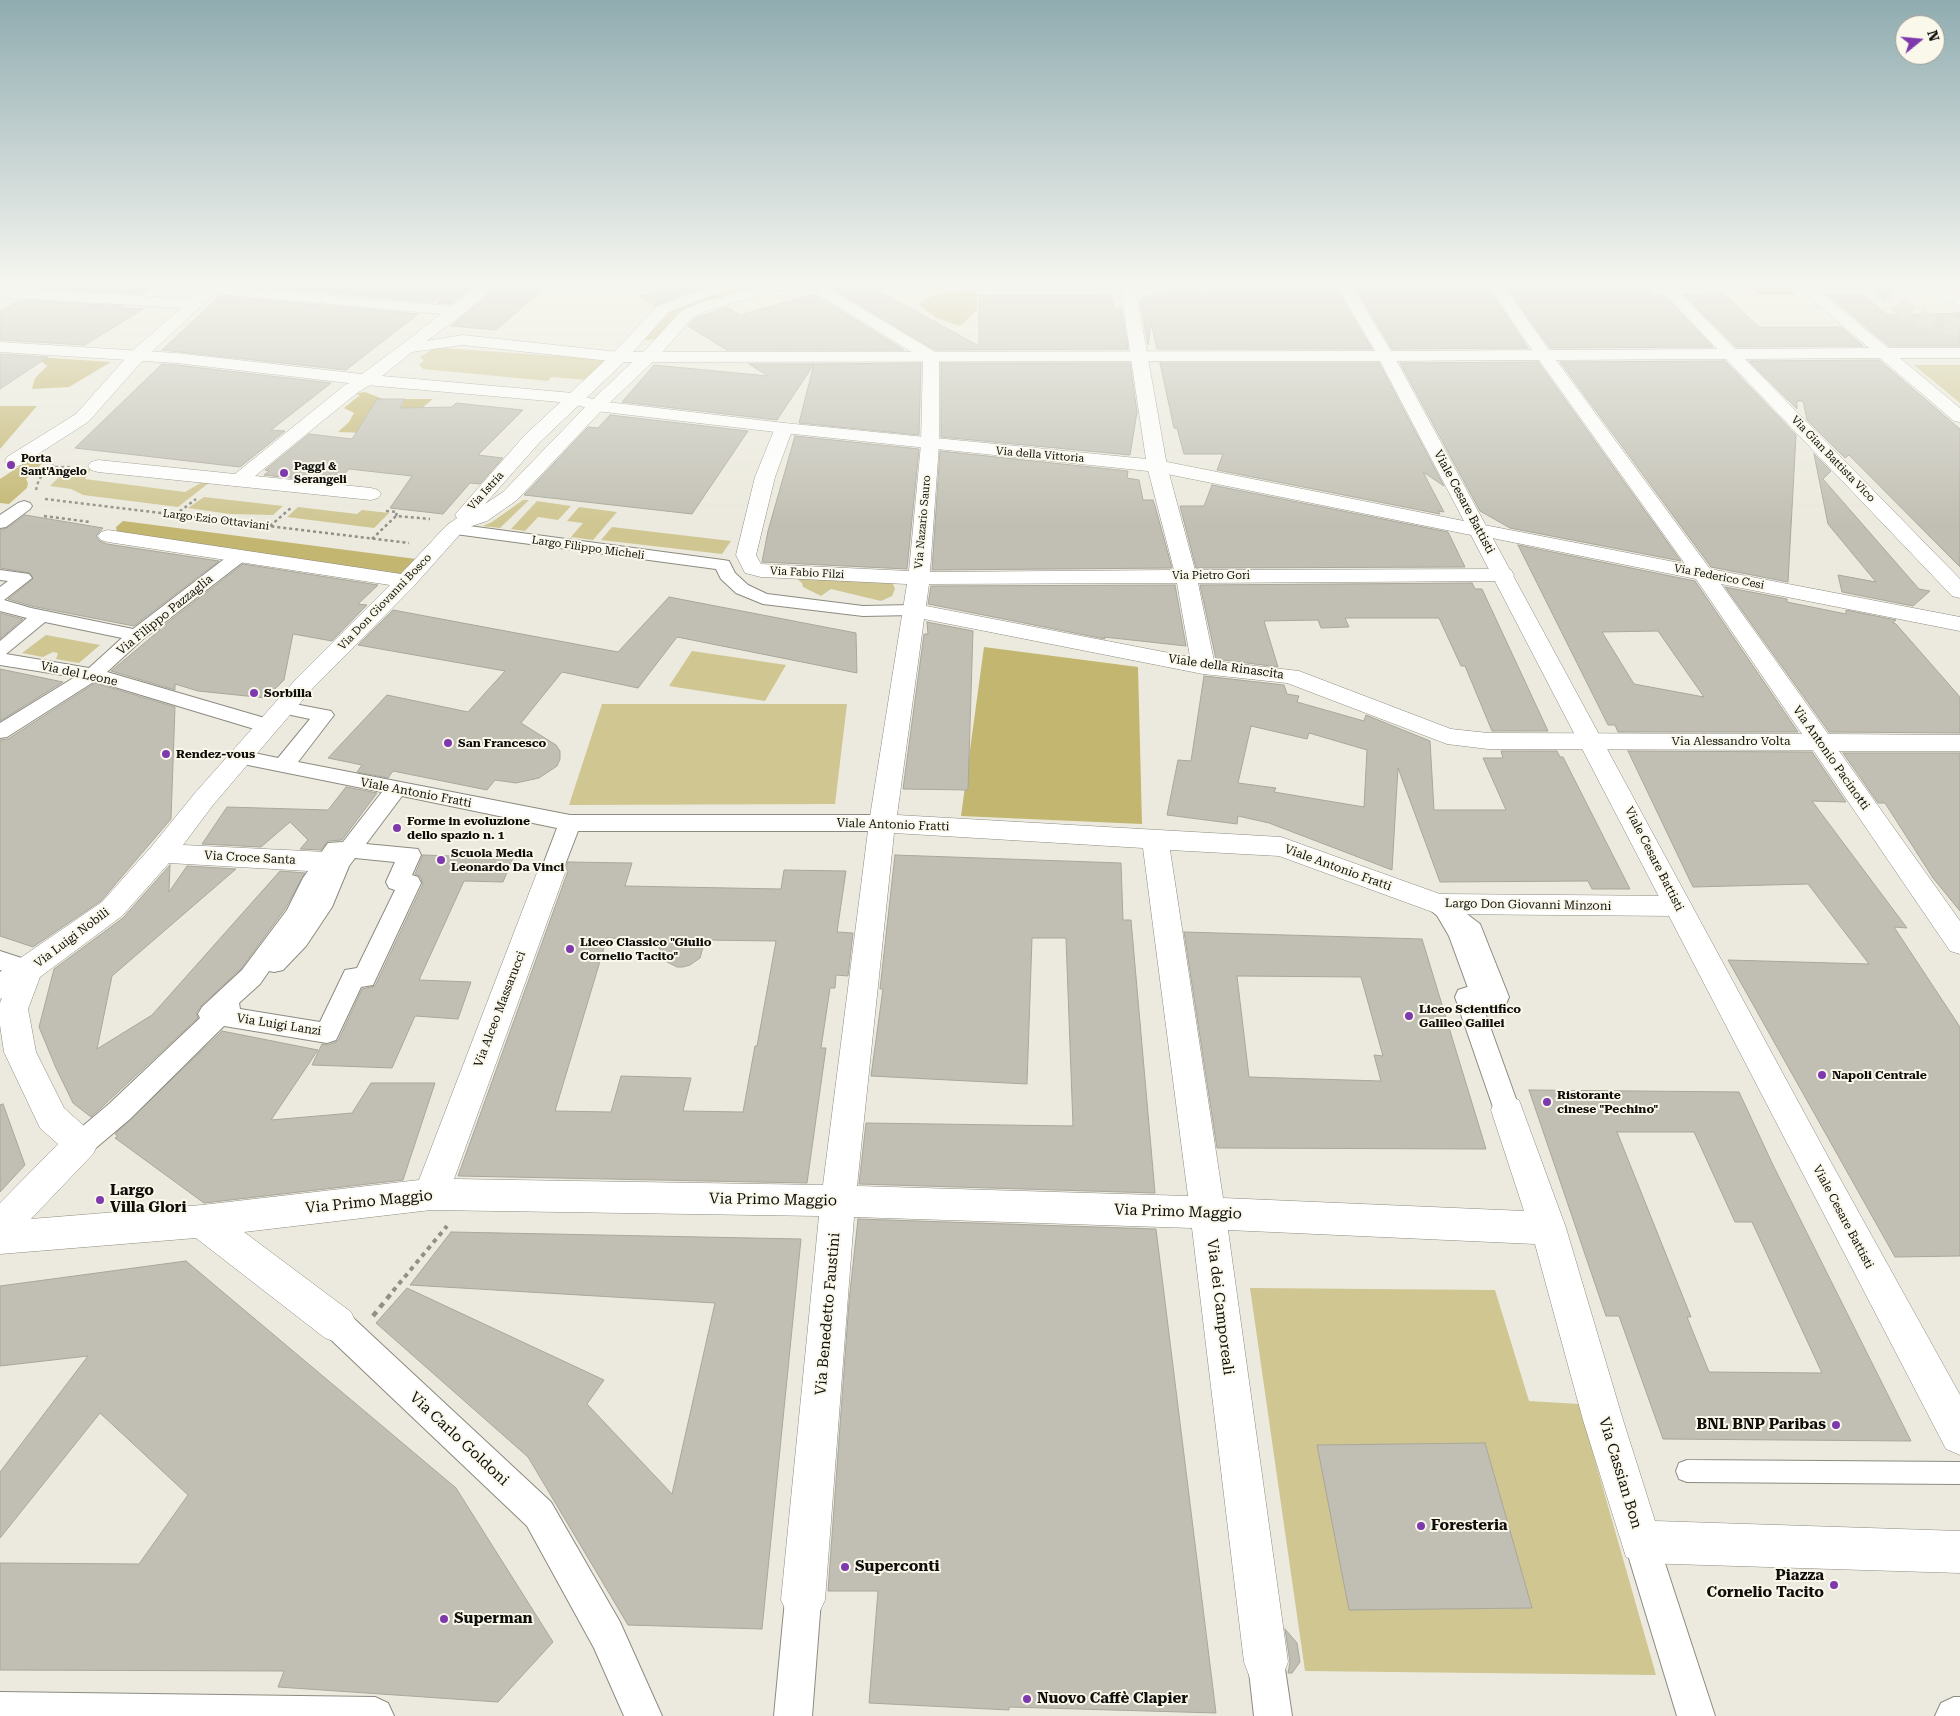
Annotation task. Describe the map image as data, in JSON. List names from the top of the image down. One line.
{"streets":{"street":["Via della Vittoria","Via Gian Battista Vico","Via Istria","Viale Cesare Battisti","Via Nazario Sauro","Largo Filippo Micheli","Via Fabio Filzi","Via Pietro Gori","Via Federico Cesi","Via Don Giovanni Bosco","Via Filippo Pazzaglia","Viale della Rinascita","Via del Leone","Via Alessandro Volta","Via Antonio Pacinotti","Viale Antonio Fratti","Via Croce Santa","Largo Don Giovanni Minzoni","Via Luigi Nobili","Via Alceo Massarucci","Via Luigi Lanzi","Via Primo Maggio","Via dei Camporeali","Via Benedetto Faustini","Via Carlo Goldoni","Via Cassian Bon"],"path":["Largo Ezio Ottaviani"]},"crossings":[["Via della Vittoria","Via Istria"],["Via della Vittoria","Viale Cesare Battisti"],["Via della Vittoria","Via Nazario Sauro"],["Via della Vittoria","Via Fabio Filzi"],["Via della Vittoria","Via Federico Cesi"],["Via Istria","Largo Filippo Micheli"],["Via Istria","Via Don Giovanni Bosco"],["Viale Cesare Battisti","Via Pietro Gori"],["Viale Cesare Battisti","Via Federico Cesi"],["Viale Cesare Battisti","Viale della Rinascita"],["Viale Cesare Battisti","Via Alessandro Volta"],["Viale Cesare Battisti","Largo Don Giovanni Minzoni"],["Via Nazario Sauro","Via Fabio Filzi"],["Via Nazario Sauro","Via Pietro Gori"],["Via Nazario Sauro","Viale della Rinascita"],["Via Nazario Sauro","Viale Antonio Fratti"],["Via Nazario Sauro","Via Benedetto Faustini"],["Largo Filippo Micheli","Via Fabio Filzi"],["Largo Filippo Micheli","Via Don Giovanni Bosco"],["Via Fabio Filzi","Via Pietro Gori"],["Via Federico Cesi","Via Antonio Pacinotti"],["Via Don Giovanni Bosco","Via del Leone"],["Via Don Giovanni Bosco","Viale Antonio Fratti"],["Via Don Giovanni Bosco","Via Luigi Nobili"],["Via Filippo Pazzaglia","Via del Leone"],["Viale della Rinascita","Via Alessandro Volta"],["Via del Leone","Viale Antonio Fratti"],["Via Alessandro Volta","Via Antonio Pacinotti"],["Viale Antonio Fratti","Largo Don Giovanni Minzoni"],["Viale Antonio Fratti","Via Luigi Nobili"],["Viale Antonio Fratti","Via Alceo Massarucci"],["Viale Antonio Fratti","Via Luigi Lanzi"],["Viale Antonio Fratti","Via dei Camporeali"],["Viale Antonio Fratti","Via Benedetto Faustini"],["Via Croce Santa","Via Luigi Nobili"],["Via Croce Santa","Via Luigi Lanzi"],["Largo Don Giovanni Minzoni","Via Primo Maggio"],["Largo Don Giovanni Minzoni","Via Cassian Bon"],["Via Luigi Nobili","Via Luigi Lanzi"],["Via Alceo Massarucci","Via Primo Maggio"],["Via Primo Maggio","Via dei Camporeali"],["Via Primo Maggio","Via Benedetto Faustini"],["Via Primo Maggio","Via Carlo Goldoni"],["Via Primo Maggio","Via Cassian Bon"]],"places":["Porta Sant'Angelo","Paggi & Serangeli","Sorbilla","San Francesco","Rendez-vous","Forme in evoluzione dello spazio n. 1","Scuola Media Leonardo Da Vinci","Liceo Classico \"Giulio Cornelio Tacito\"","Liceo Scientifico Galileo Galilei","Napoli Centrale","Ristorante cinese \"Pechino\"","Largo Villa Glori","BNL BNP Paribas","Foresteria","Superconti","Piazza Cornelio Tacito","Superman","Nuovo Caffè Clapier"],"north":"right"}
